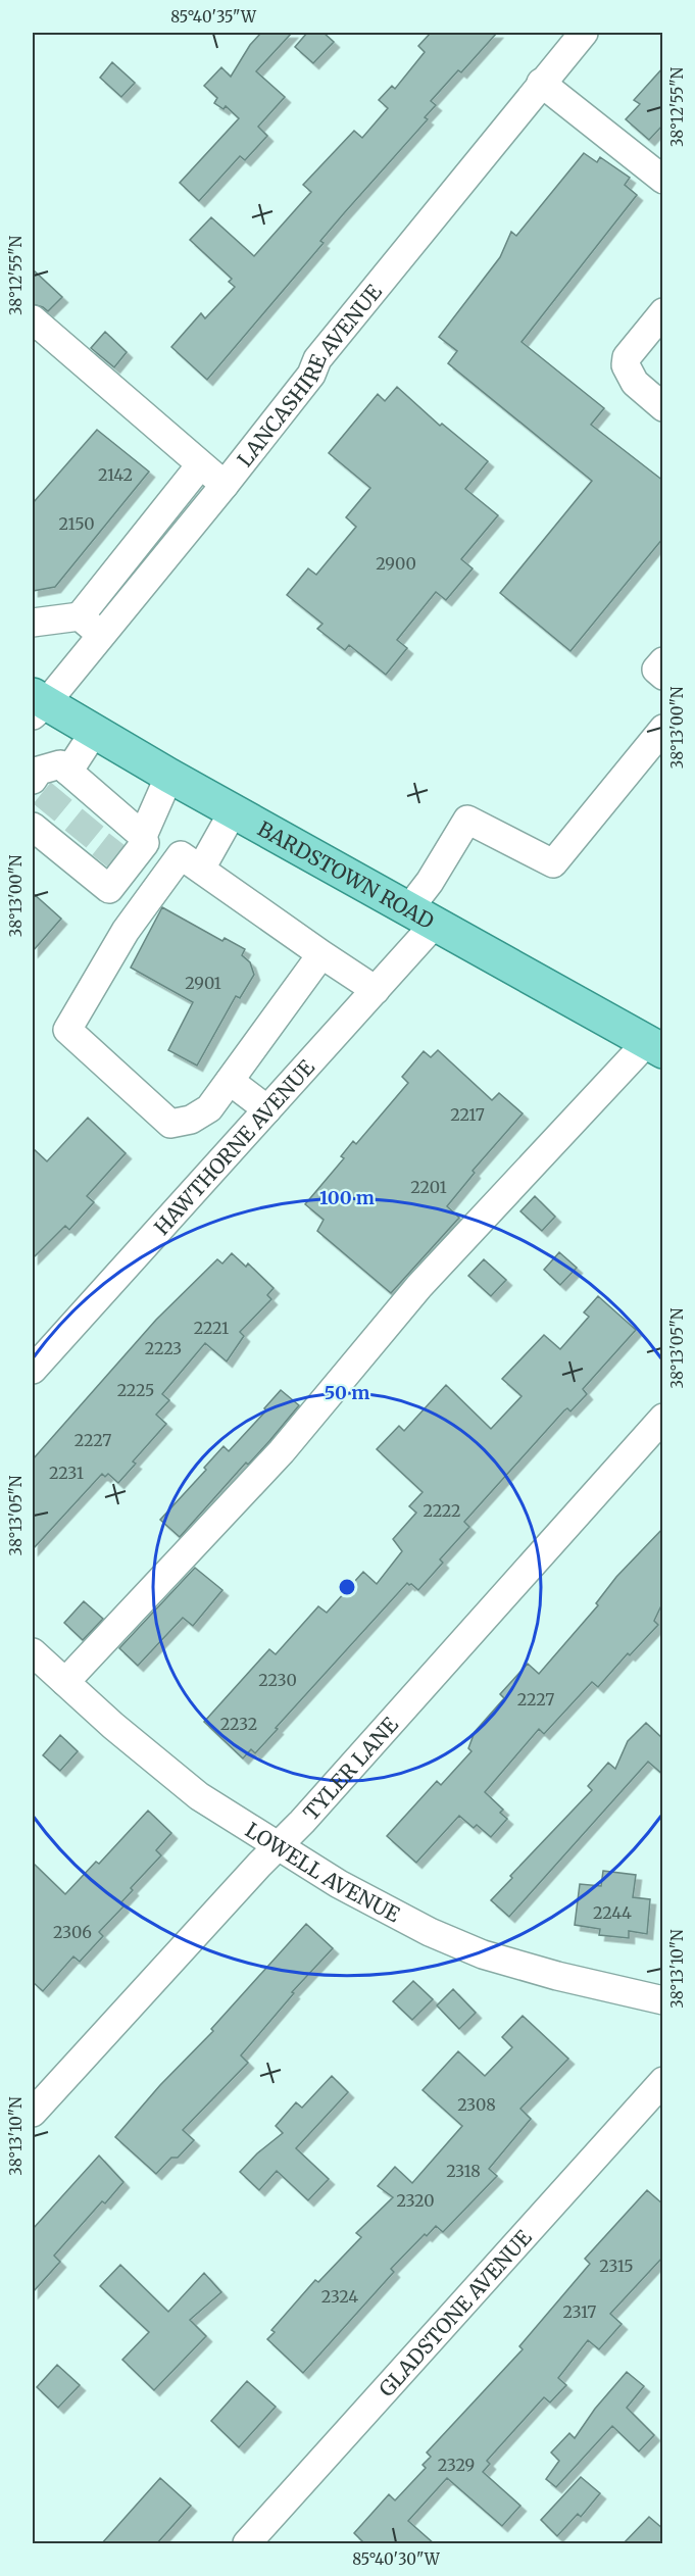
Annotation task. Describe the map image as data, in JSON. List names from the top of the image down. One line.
{"streets":{"main road":["BARDSTOWN ROAD"],"street":["LANCASHIRE AVENUE","HAWTHORNE AVENUE","TYLER LANE","LOWELL AVENUE","GLADSTONE AVENUE"]},"crossings":[["LANCASHIRE AVENUE","BARDSTOWN ROAD"],["BARDSTOWN ROAD","HAWTHORNE AVENUE"],["TYLER LANE","LOWELL AVENUE"]],"house_numbers":["2142","2150","2900","2901","2217","2201","2221","2223","2225","2227","2231","2222","2230","2227","2232","2244","2306","2308","2318","2320","2315","2324","2317","2329"],"coordinates":["85°40'35\"W","38°12'55\"N","38°13'00\"N","38°13'05\"N","38°13'10\"N","85°40'30\"W"],"rings":["100 m","50 m"]}
